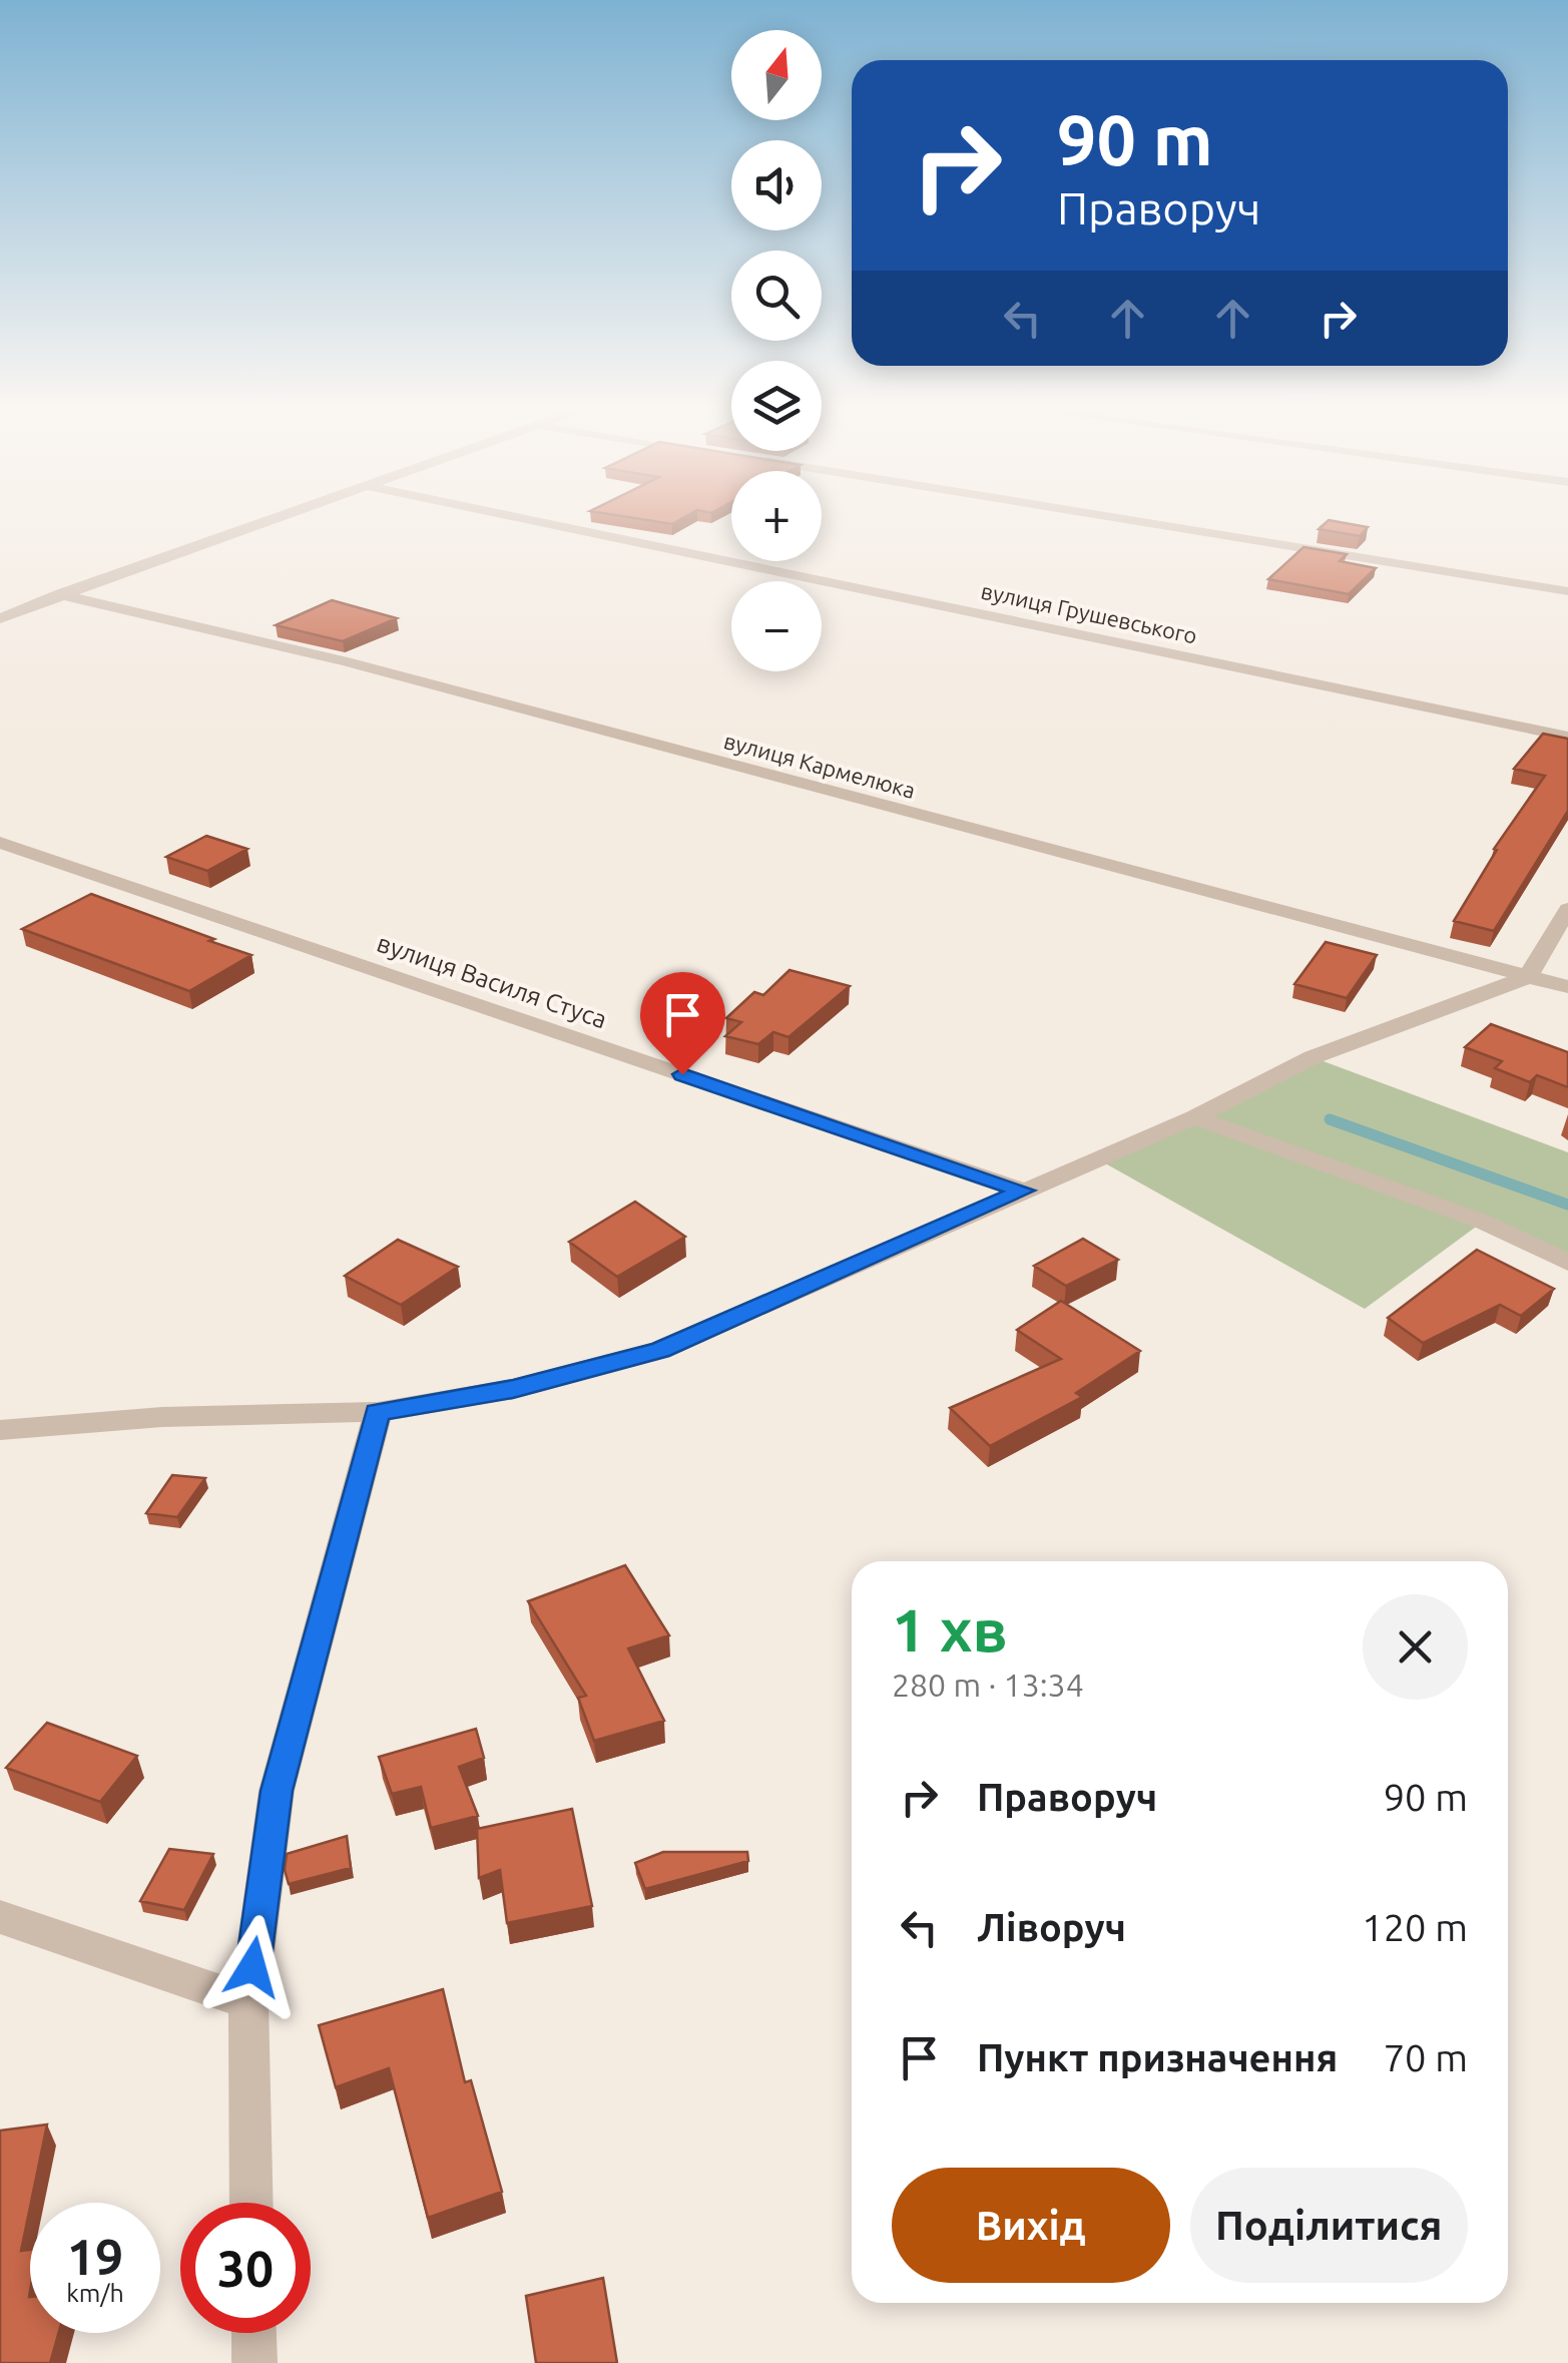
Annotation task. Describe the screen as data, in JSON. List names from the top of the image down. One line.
{"streets":{"street":["вулиця Грушевського","вулиця Кармелюка","вулиця Василя Стуса"]},"north":"top","page":{"map_buttons":["+","−"],"turn":["90 m","Праворуч"],"heading":["1 хв","280 m · 13:34"],"list":[{"name":"Праворуч","value":"90 m"},{"name":"Ліворуч","value":"120 m"},{"name":"Пункт призначення","value":"70 m"}],"buttons":["Вихід","Поділитися"],"speed":"19 km/h","limit":"30"}}
